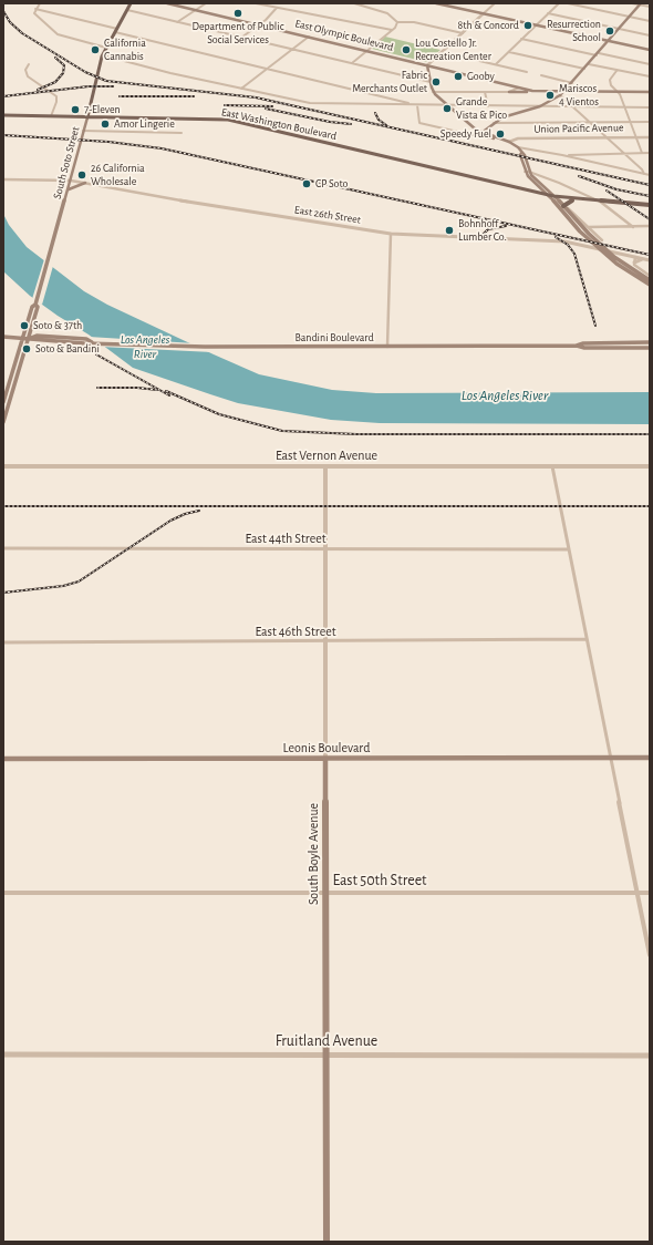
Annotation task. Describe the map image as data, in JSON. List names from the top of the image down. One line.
{"streets":{"main road":["East Olympic Boulevard","East Washington Boulevard","South Soto Street","Bandini Boulevard","Leonis Boulevard","South Boyle Avenue"],"street":["Union Pacific Avenue","East 26th Street","East Vernon Avenue","East 44th Street","East 46th Street","East 50th Street","Fruitland Avenue"]},"crossings":[["East Washington Boulevard","South Soto Street"],["South Soto Street","East 26th Street"],["South Soto Street","Bandini Boulevard"],["East Vernon Avenue","South Boyle Avenue"],["East 44th Street","South Boyle Avenue"],["East 46th Street","South Boyle Avenue"],["Leonis Boulevard","South Boyle Avenue"],["South Boyle Avenue","East 50th Street"],["South Boyle Avenue","Fruitland Avenue"]],"water":["Los Angeles River"],"places":["Department of Public Social Services","8th & Concord","Resurrection School","California Cannabis","Lou Costello Jr. Recreation Center","Gooby","Fabric Merchants Outlet","Mariscos 4 Vientos","Grande Vista & Pico","7-Eleven","Amor Lingerie","Speedy Fuel","26 California Wholesale","CP Soto","Bohnhoff Lumber Co.","Soto & 37th","Soto & Bandini"]}
